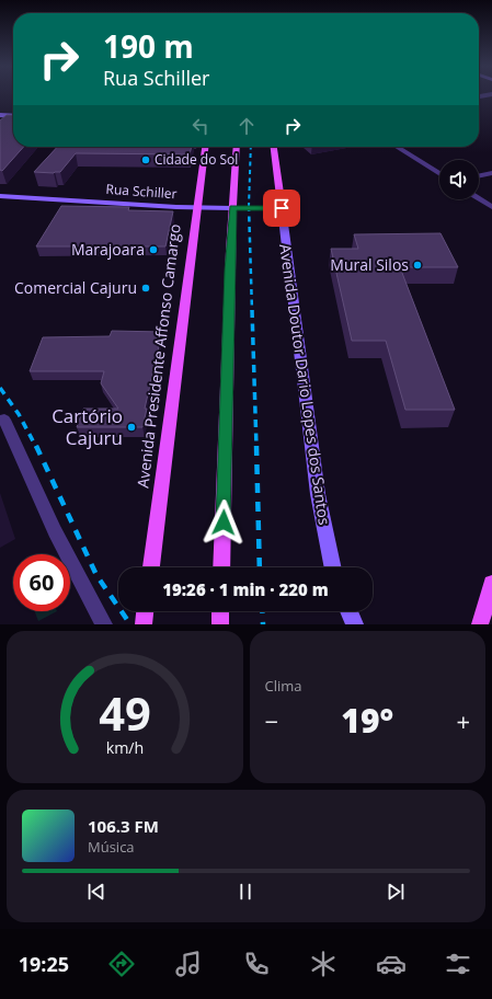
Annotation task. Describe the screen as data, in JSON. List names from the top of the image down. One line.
{"streets":{"main road":["Rua Schiller","Avenida Presidente Affonso Camargo","Avenida Doutor Dario Lopes dos Santos"]},"crossings":[["Rua Schiller","Avenida Presidente Affonso Camargo"],["Rua Schiller","Avenida Doutor Dario Lopes dos Santos"]],"places":["Cidade do Sol","Marajoara","Mural Silos","Comercial Cajuru","Cartório Cajuru"],"page":{"turn":["190 m","Rua Schiller"],"limit":"60","trip":"19:26 · 1 min · 220 m","tile":"Clima","heat":["−","19°","+"],"song":["106.3 FM","Música"],"tabs":"19:25","gauge":["49","km/h"]}}
